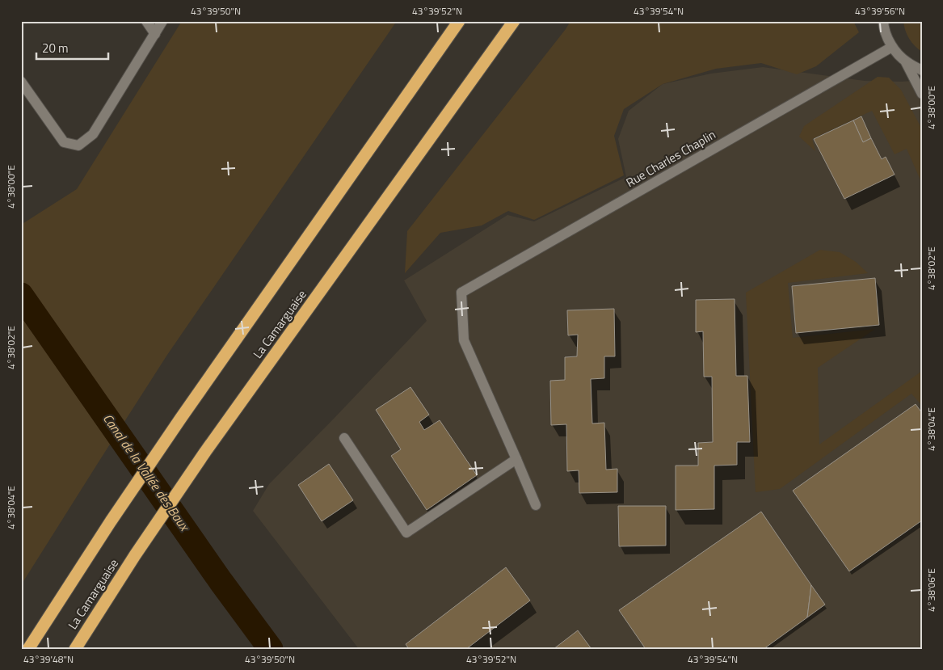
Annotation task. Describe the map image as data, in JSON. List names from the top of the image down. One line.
{"streets":{"highway":["La Camarguaise"],"street":["Rue Charles Chaplin"]},"water":["Canal de la Vallée des Baux"],"scale_bar":"20 m","coordinates":["43°39'50\"N","43°39'52\"N","43°39'54\"N","43°39'56\"N","4°38'00\"E","4°38'02\"E","4°38'04\"E","4°38'06\"E","43°39'48\"N"]}
